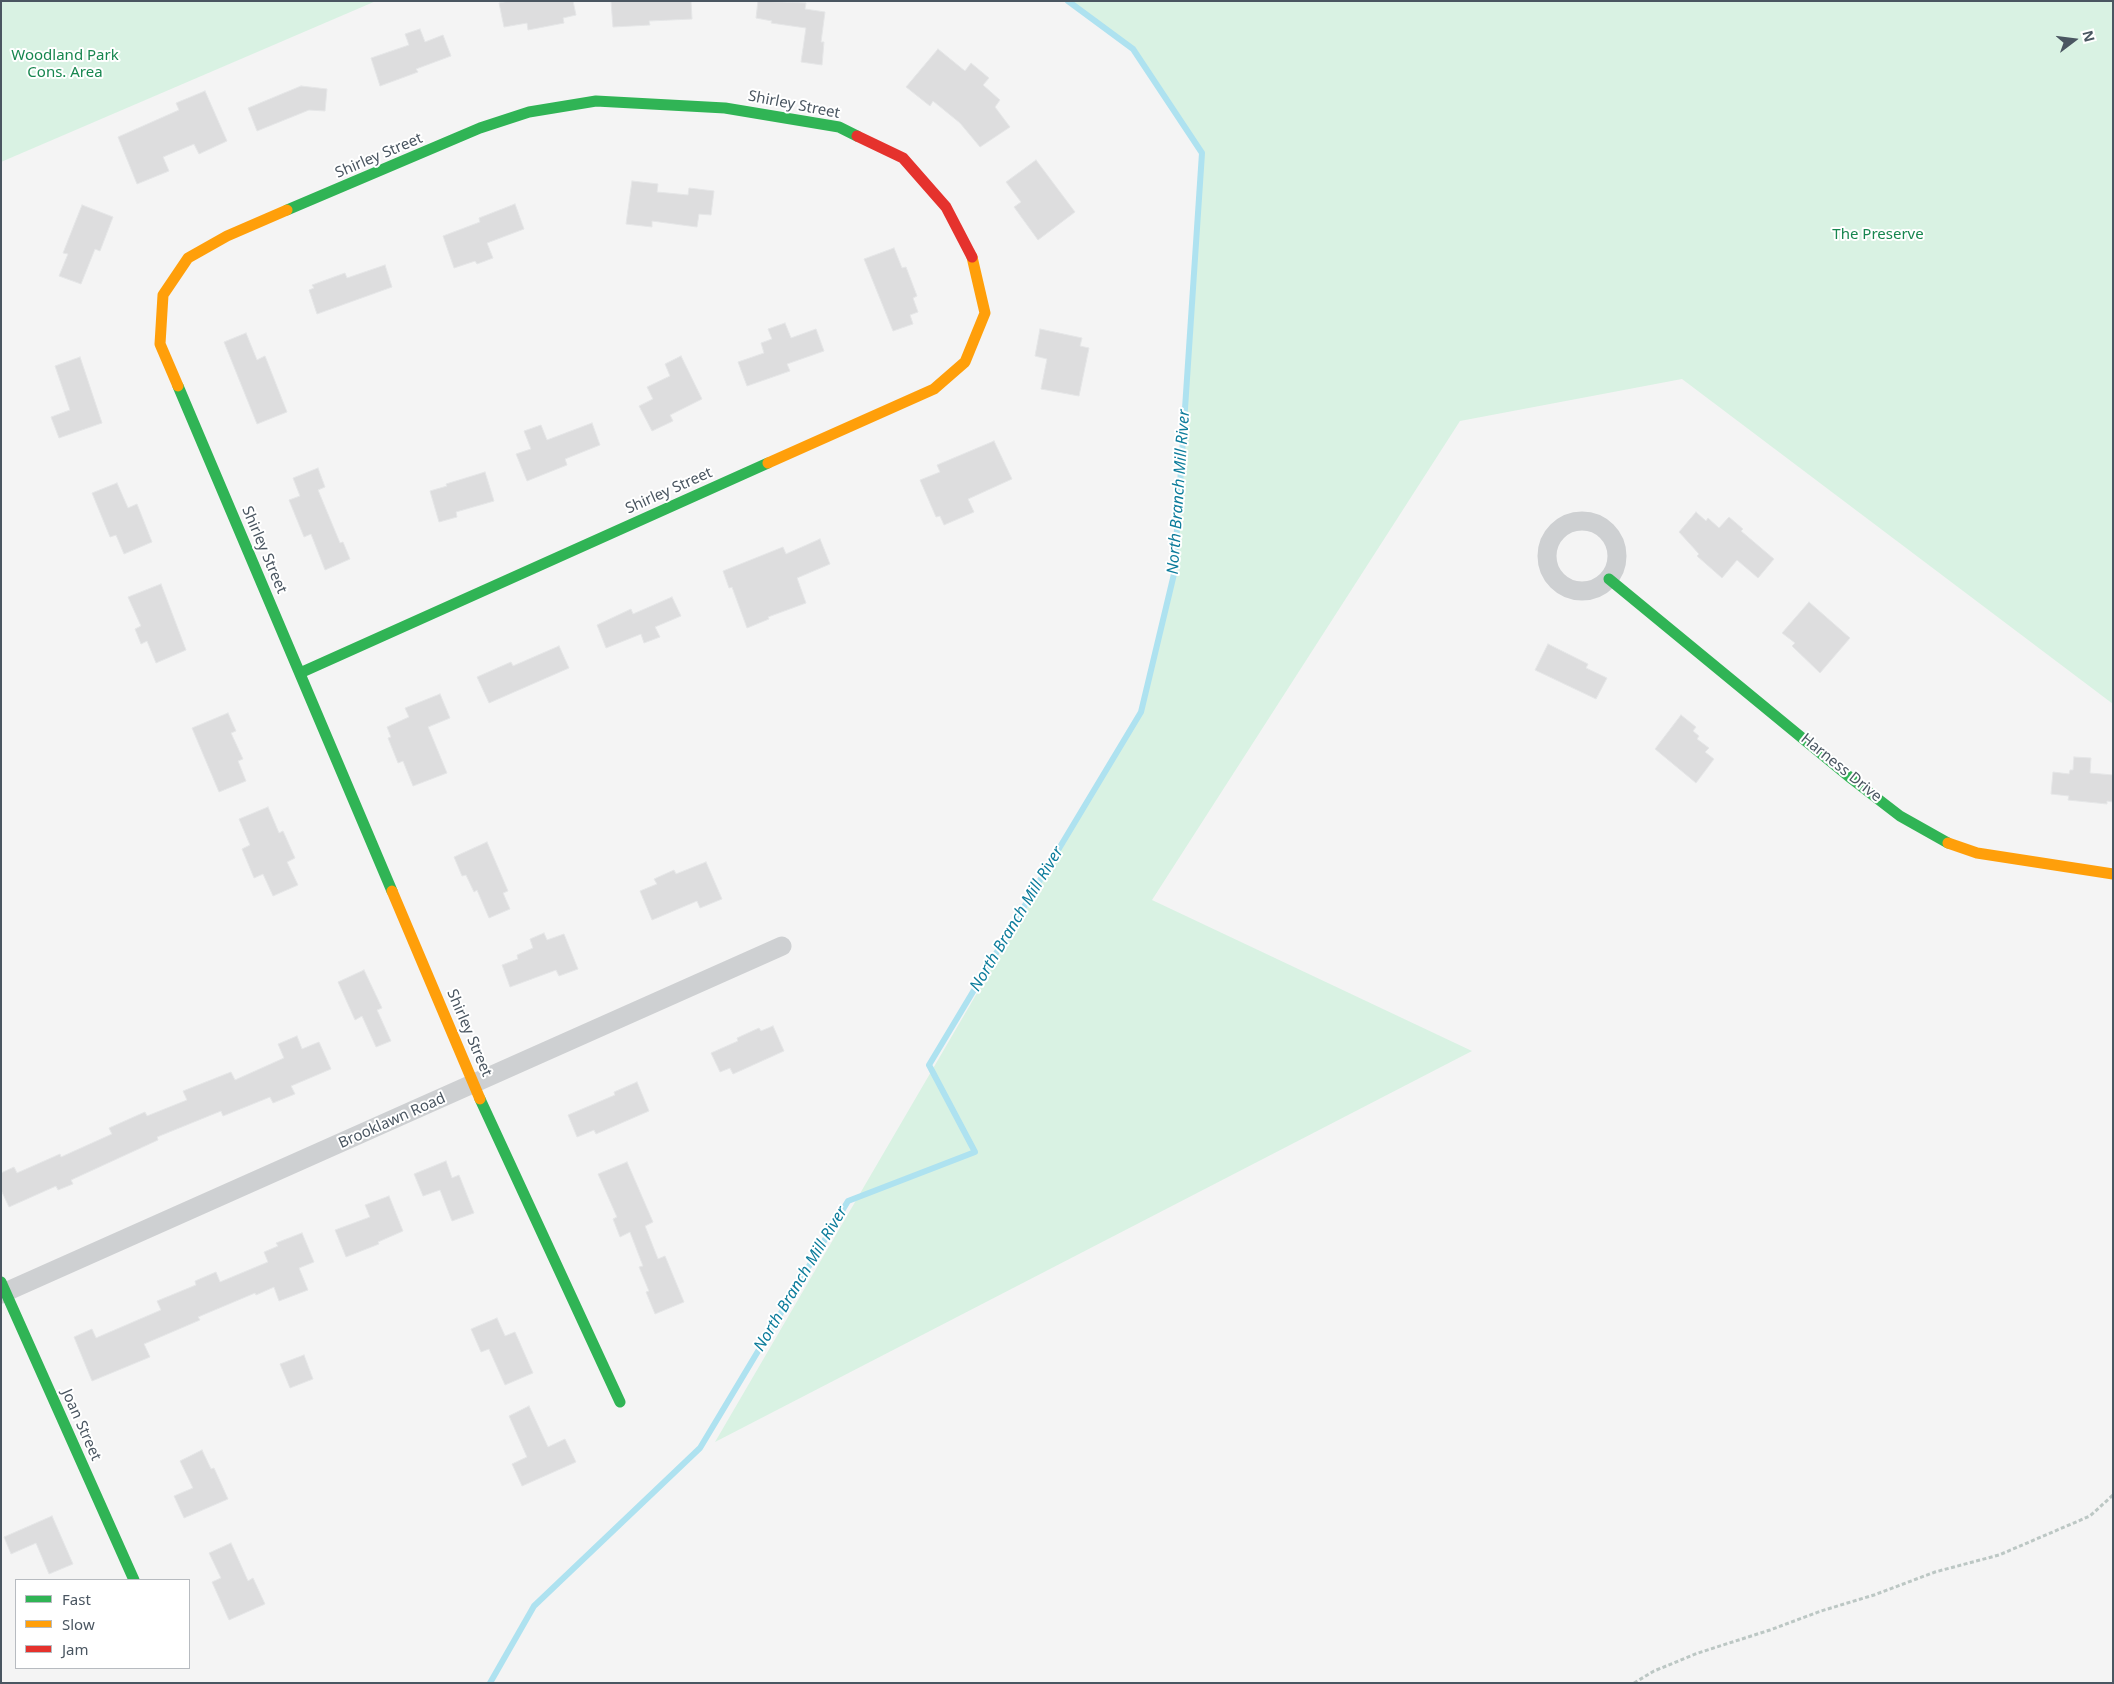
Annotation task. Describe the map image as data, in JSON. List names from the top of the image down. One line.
{"streets":{"street":["Shirley Street","Harness Drive","Brooklawn Road","Joan Street"]},"crossings":[["Shirley Street","Brooklawn Road"],["Brooklawn Road","Joan Street"]],"water":["North Branch Mill River"],"parks":["Woodland Park Cons. Area","The Preserve"],"legend":["Fast","Slow","Jam"],"north":"right"}
